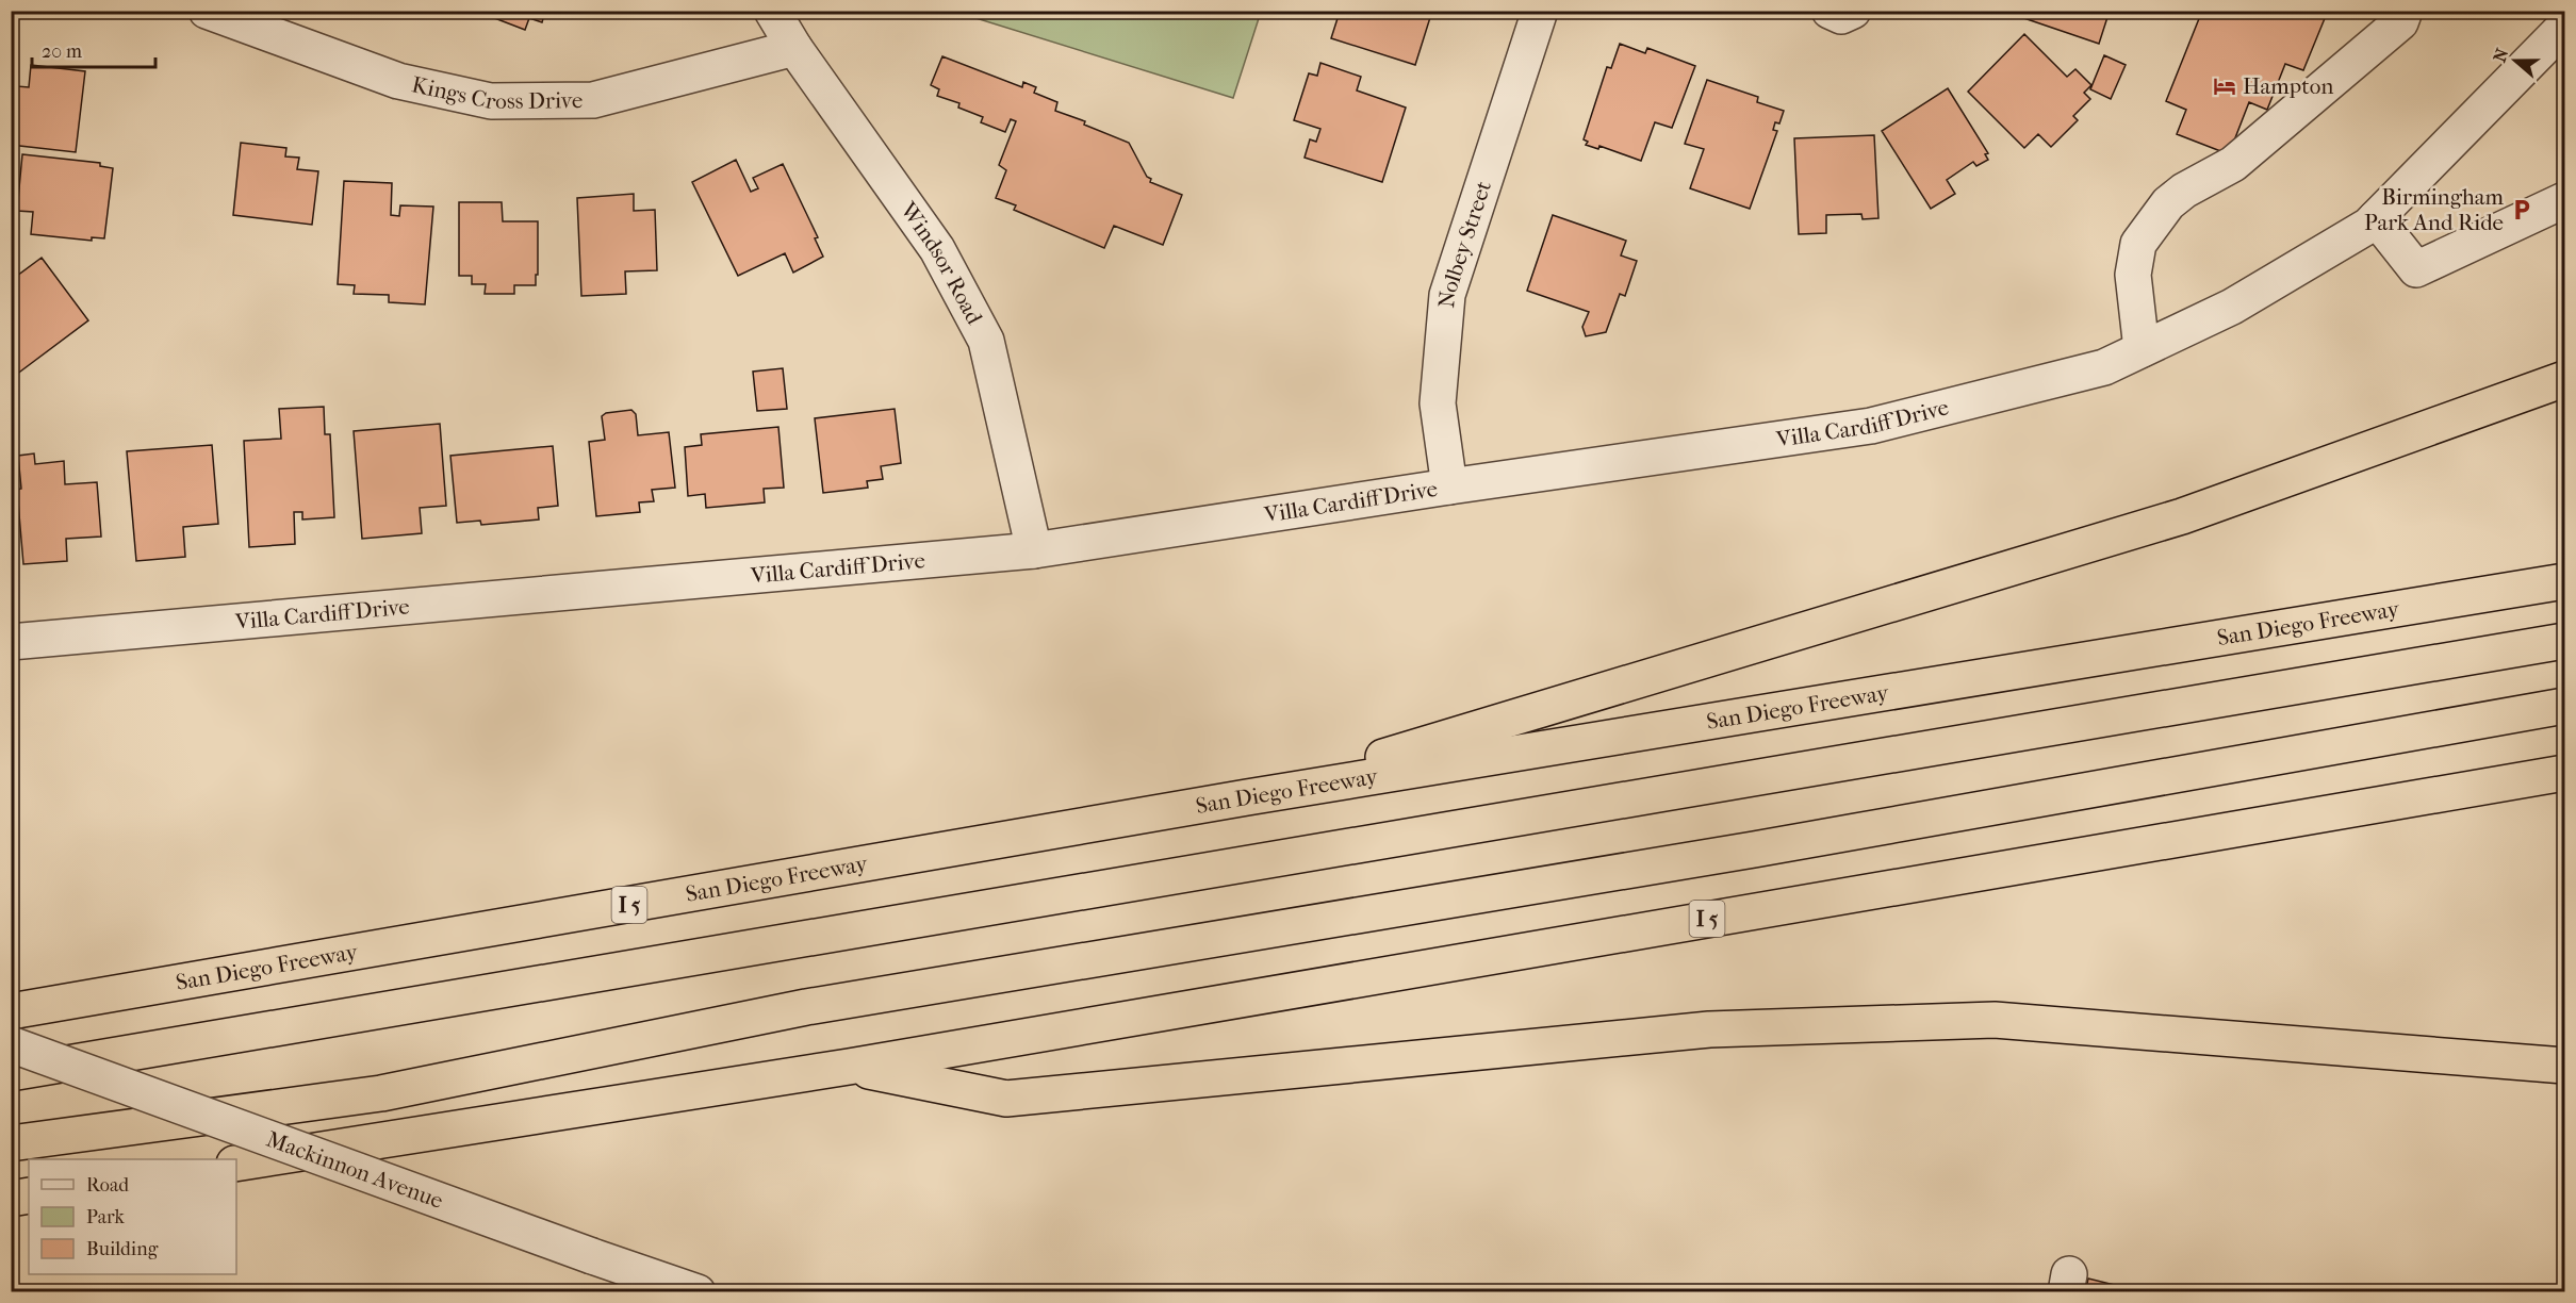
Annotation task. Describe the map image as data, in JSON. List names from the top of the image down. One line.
{"streets":{"highway":["San Diego Freeway","I 5"],"street":["Kings Cross Drive","Nolbey Street","Windsor Road","Villa Cardiff Drive","Mackinnon Avenue"]},"crossings":[["Kings Cross Drive","Windsor Road"],["Nolbey Street","Villa Cardiff Drive"],["Windsor Road","Villa Cardiff Drive"]],"places":{"hotel":["Hampton"],"parking":["Birmingham Park And Ride"]},"legend":["Road","Park","Building"],"scale_bar":"20 m","north":"left"}
